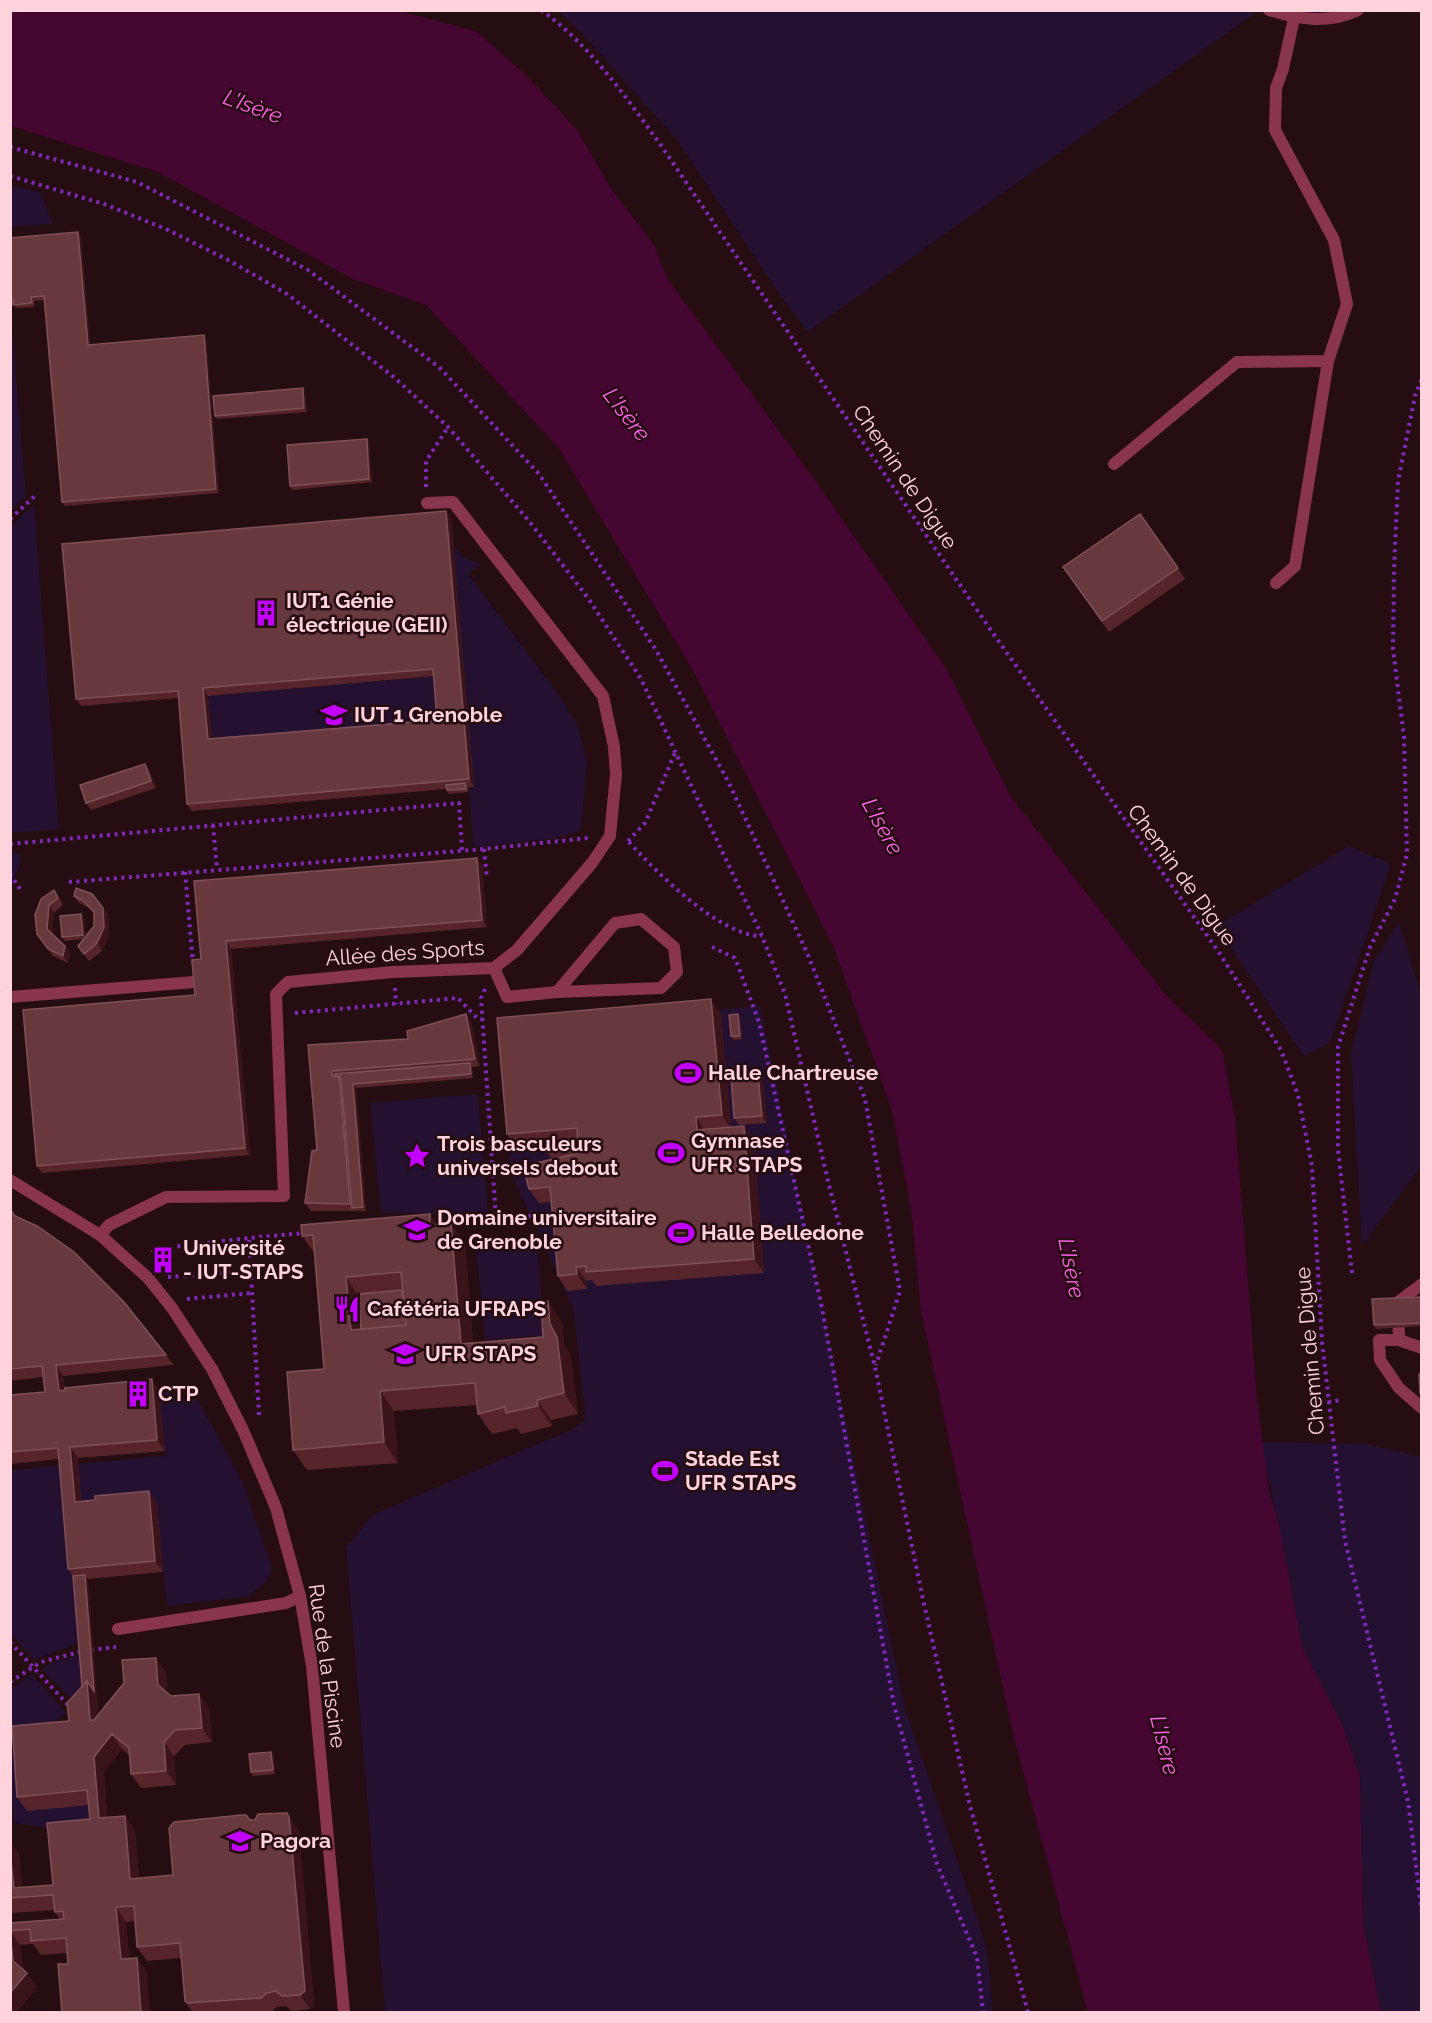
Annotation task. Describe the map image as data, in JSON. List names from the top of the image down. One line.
{"streets":{"street":["Allée des Sports","Rue de la Piscine"],"path":["Chemin de Digue"]},"crossings":[["Allée des Sports","Rue de la Piscine"]],"water":["L'Isère"],"places":{"building":["IUT1 Génie électrique (GEII)","Université - IUT-STAPS","CTP"],"school or university":["IUT 1 Grenoble","Domaine universitaire de Grenoble","UFR STAPS","Pagora"],"sports":["Halle Chartreuse","Gymnase UFR STAPS","Halle Belledone","Stade Est UFR STAPS"],"place":["Trois basculeurs universels debout"],"restaurant":["Cafétéria UFRAPS"]}}
